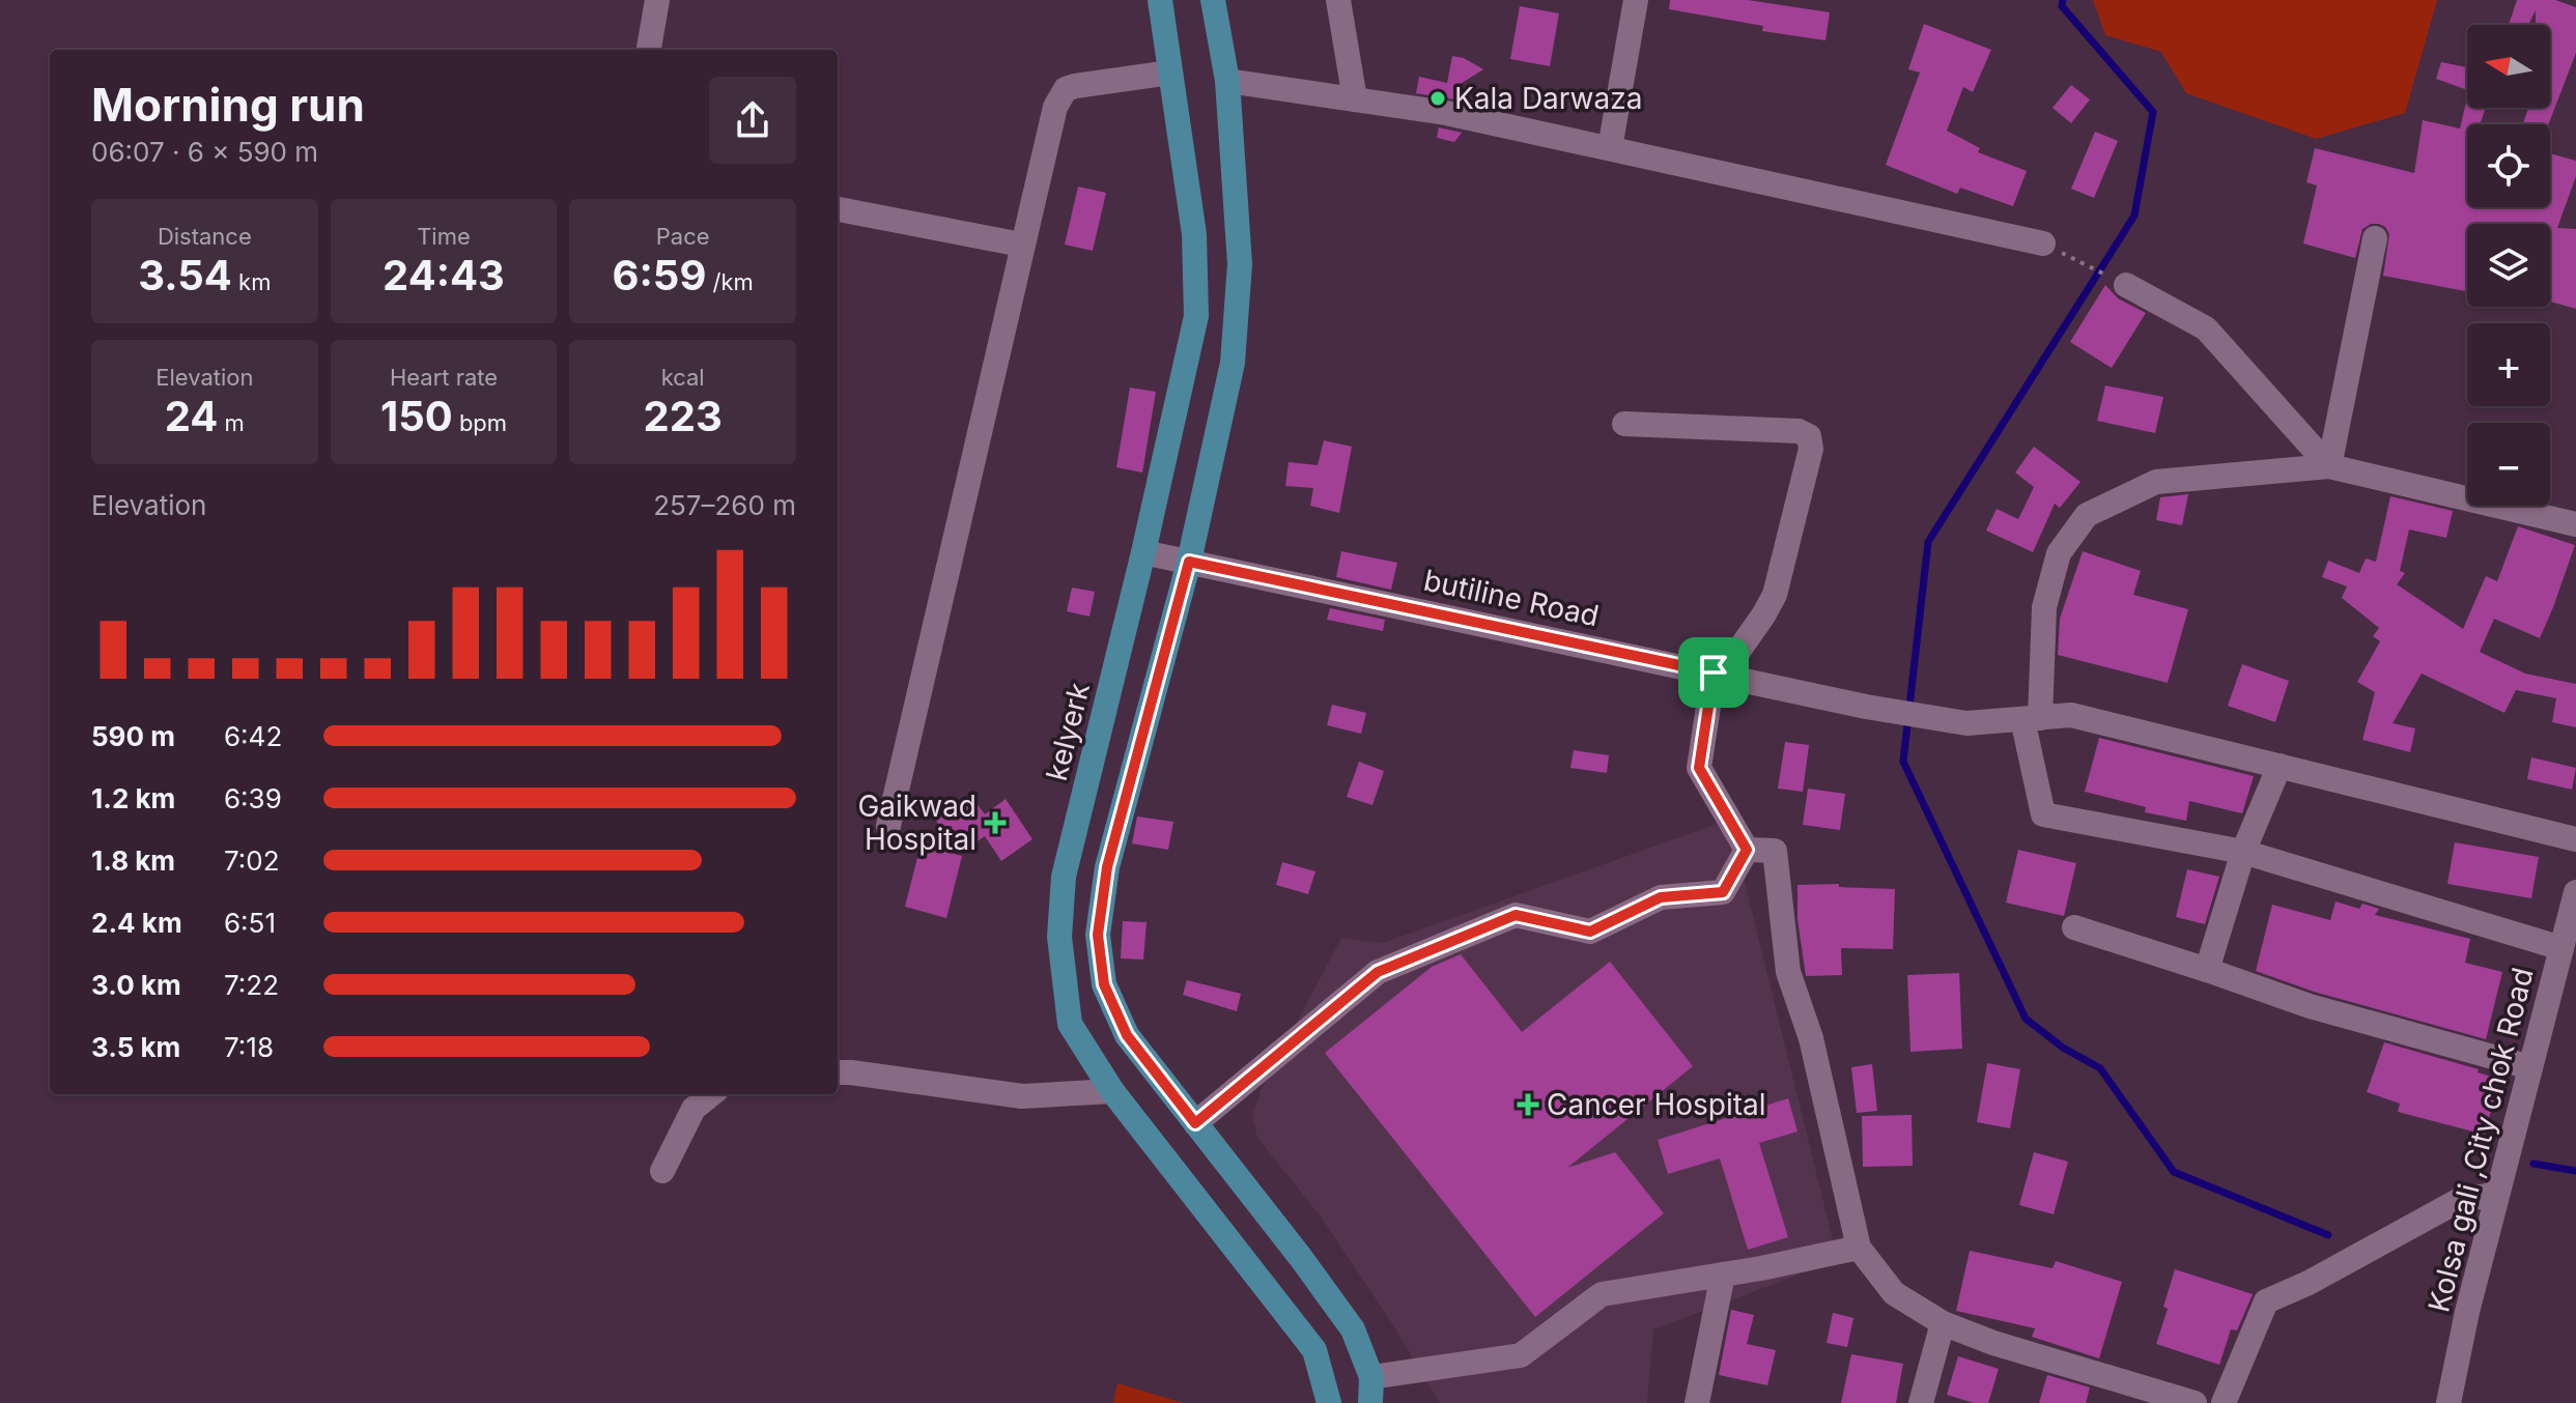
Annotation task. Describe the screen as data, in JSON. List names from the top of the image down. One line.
{"streets":{"main road":["kelyerk"],"street":["butiline Road","Kolsa gali ,City chok Road"]},"crossings":[["butiline Road","kelyerk"]],"places":{"other":["Kala Darwaza"],"health":["Gaikwad Hospital","Cancer Hospital"]},"north":"left","page":{"map_buttons":["+","−"],"heading":["Morning run","06:07 · 6 × 590 m"],"stats":[["Distance","3.54 km"],["Time","24:43"],["Pace","6:59 /km"],["Elevation","24 m"],["Heart rate","150 bpm"],["kcal","223"]],"chart":["Elevation","257–260 m"],"list":[{"name":"590 m","note":"6:42"},{"name":"1.2 km","note":"6:39"},{"name":"1.8 km","note":"7:02"},{"name":"2.4 km","note":"6:51"},{"name":"3.0 km","note":"7:22"},{"name":"3.5 km","note":"7:18"}]}}
